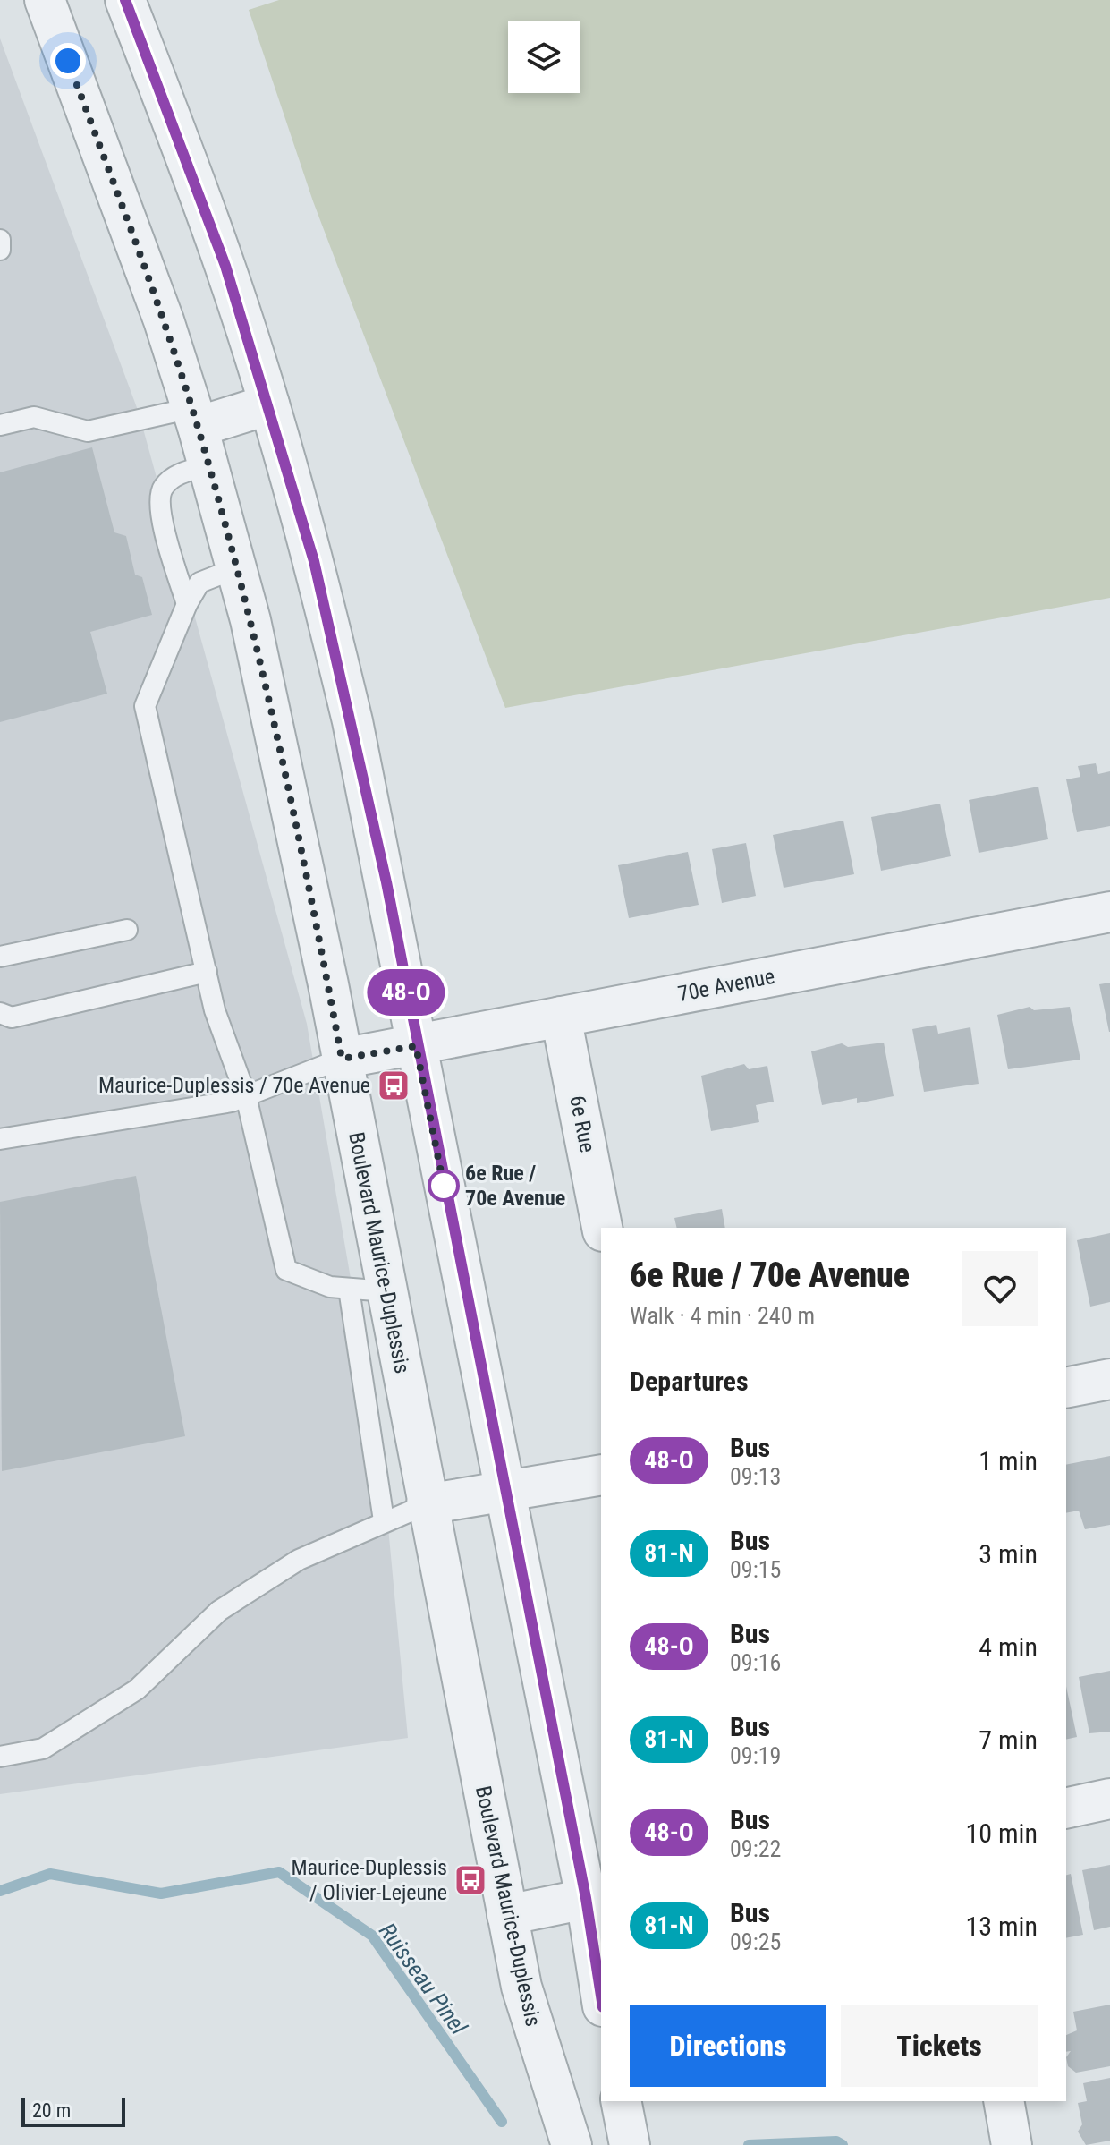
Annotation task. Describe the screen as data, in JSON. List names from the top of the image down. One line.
{"streets":{"street":["70e Avenue","6e Rue","Boulevard Maurice-Duplessis"]},"crossings":[["70e Avenue","6e Rue"],["70e Avenue","Boulevard Maurice-Duplessis"]],"water":["Ruisseau Pinel"],"places":{"bus stop":["Maurice-Duplessis / 70e Avenue","Maurice-Duplessis / Olivier-Lejeune"],"other":["6e Rue / 70e Avenue"]},"lines":["bus line 48-O"],"scale_bar":"20 m","page":{"on_map":"48-O","heading":[["6e Rue / 70e Avenue","Walk · 4 min · 240 m"],"Departures"],"list":[{"mark":"48-O","name":"Bus","note":"09:13","value":"1 min"},{"mark":"81-N","name":"Bus","note":"09:15","value":"3 min"},{"mark":"48-O","name":"Bus","note":"09:16","value":"4 min"},{"mark":"81-N","name":"Bus","note":"09:19","value":"7 min"},{"mark":"48-O","name":"Bus","note":"09:22","value":"10 min"},{"mark":"81-N","name":"Bus","note":"09:25","value":"13 min"}],"buttons":["Directions","Tickets"],"scale":"20 m"}}
